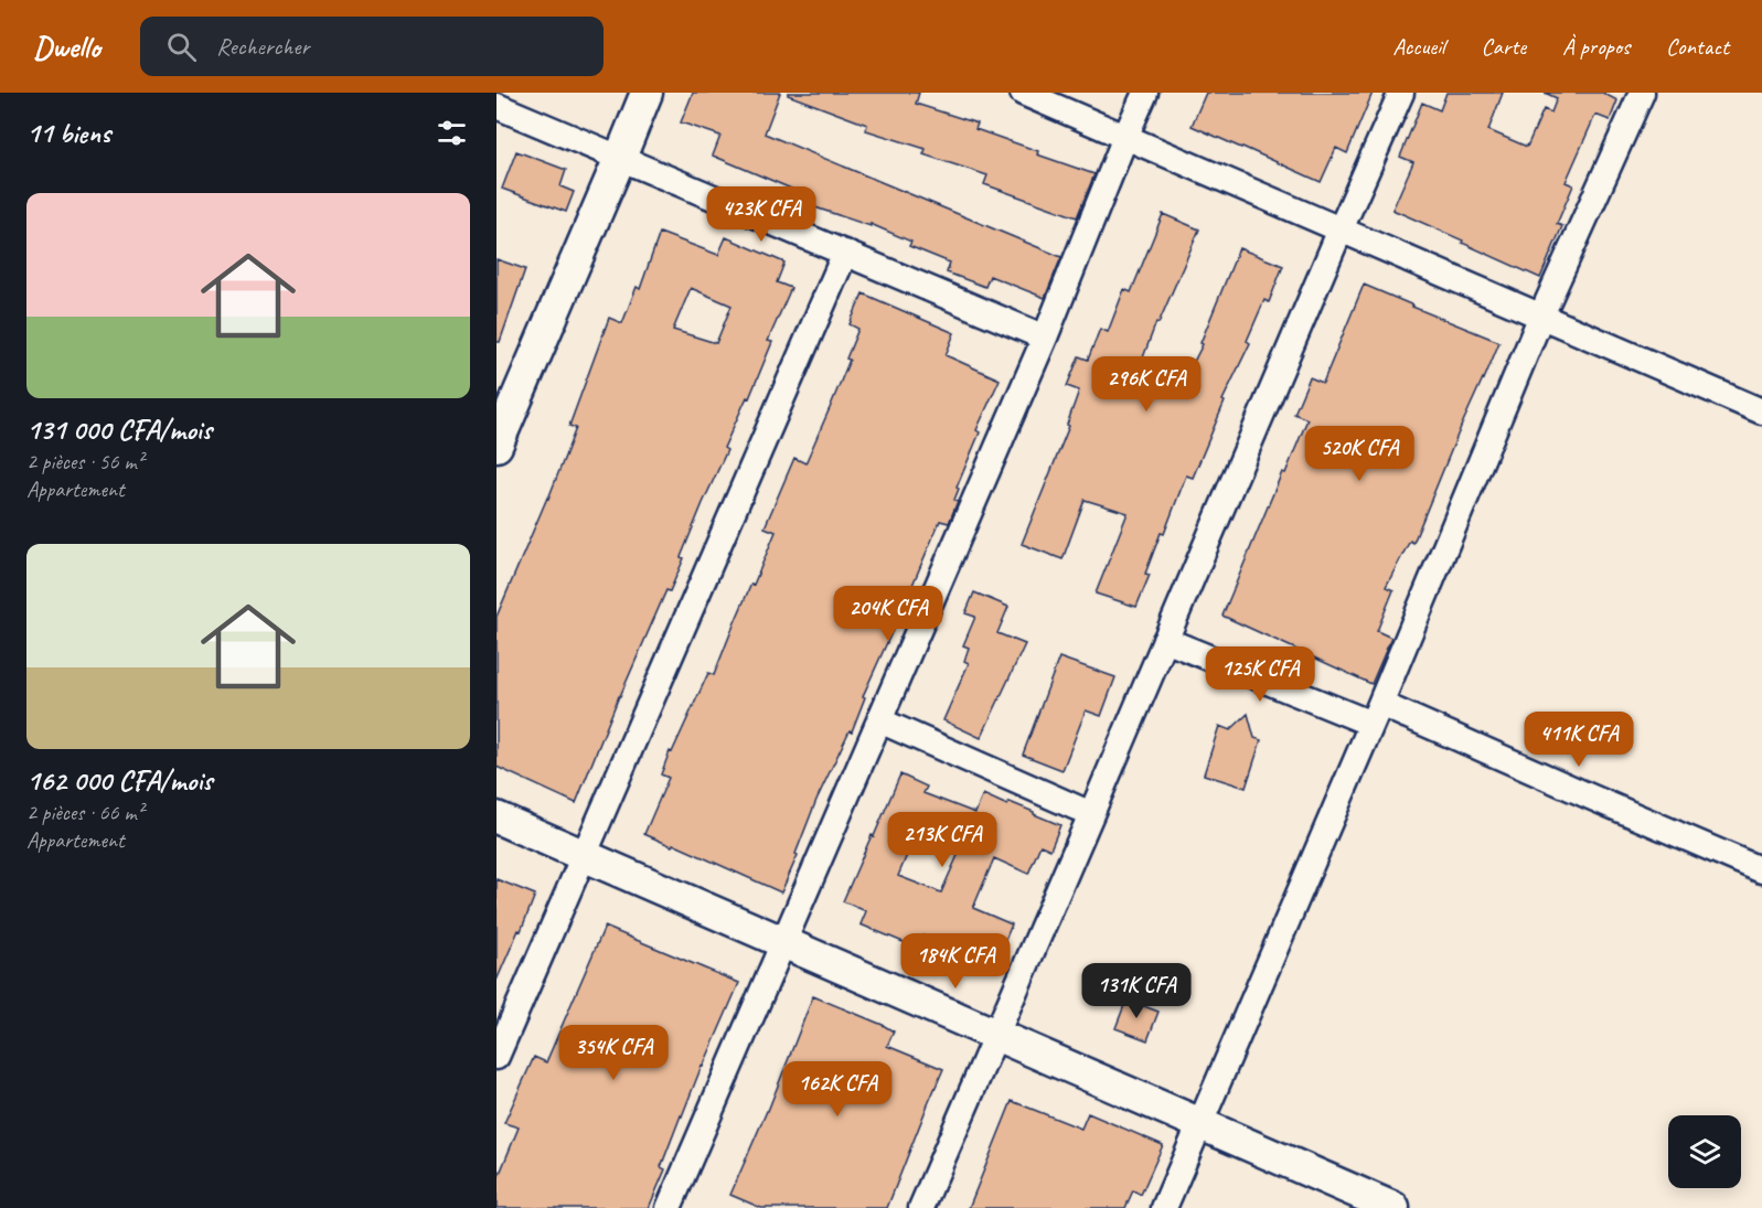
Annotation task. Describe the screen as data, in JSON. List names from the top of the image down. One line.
{"page":{"header":"Dwello","search":"Rechercher","nav":["Accueil","Carte","À propos","Contact"],"heading":"11 biens","list":[{"name":"131 000 CFA/mois","note":"2 pièces · 56 m² · Appartement"},{"name":"162 000 CFA/mois","note":"2 pièces · 66 m² · Appartement"}],"price":["423K CFA","296K CFA","520K CFA","204K CFA","125K CFA","411K CFA","213K CFA","184K CFA","131K CFA","354K CFA","162K CFA"]}}
